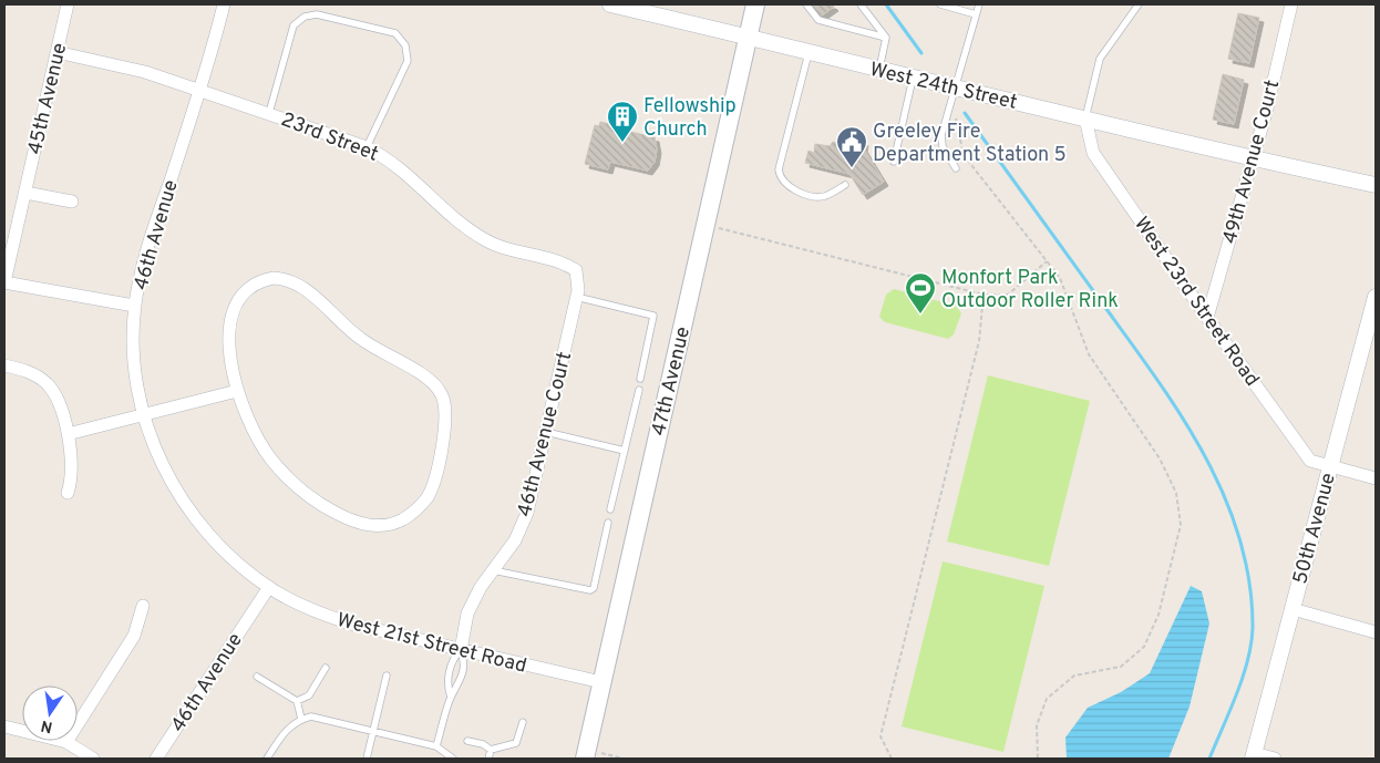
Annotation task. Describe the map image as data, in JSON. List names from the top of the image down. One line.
{"streets":{"main road":["47th Avenue"],"street":["West 24th Street","45th Avenue","23rd Street","49th Avenue Court","46th Avenue","West 23rd Street Road","46th Avenue Court","50th Avenue","West 21st Street Road"]},"crossings":[["West 24th Street","49th Avenue Court"],["West 24th Street","West 23rd Street Road"],["West 24th Street","47th Avenue"],["45th Avenue","23rd Street"],["23rd Street","46th Avenue"],["23rd Street","46th Avenue Court"],["49th Avenue Court","West 23rd Street Road"],["46th Avenue","West 21st Street Road"],["West 23rd Street Road","50th Avenue"],["47th Avenue","West 21st Street Road"],["46th Avenue Court","West 21st Street Road"]],"places":{"building":["Fellowship Church"],"public building":["Greeley Fire Department Station 5"],"sports":["Monfort Park Outdoor Roller Rink"]},"north":"bottom"}
